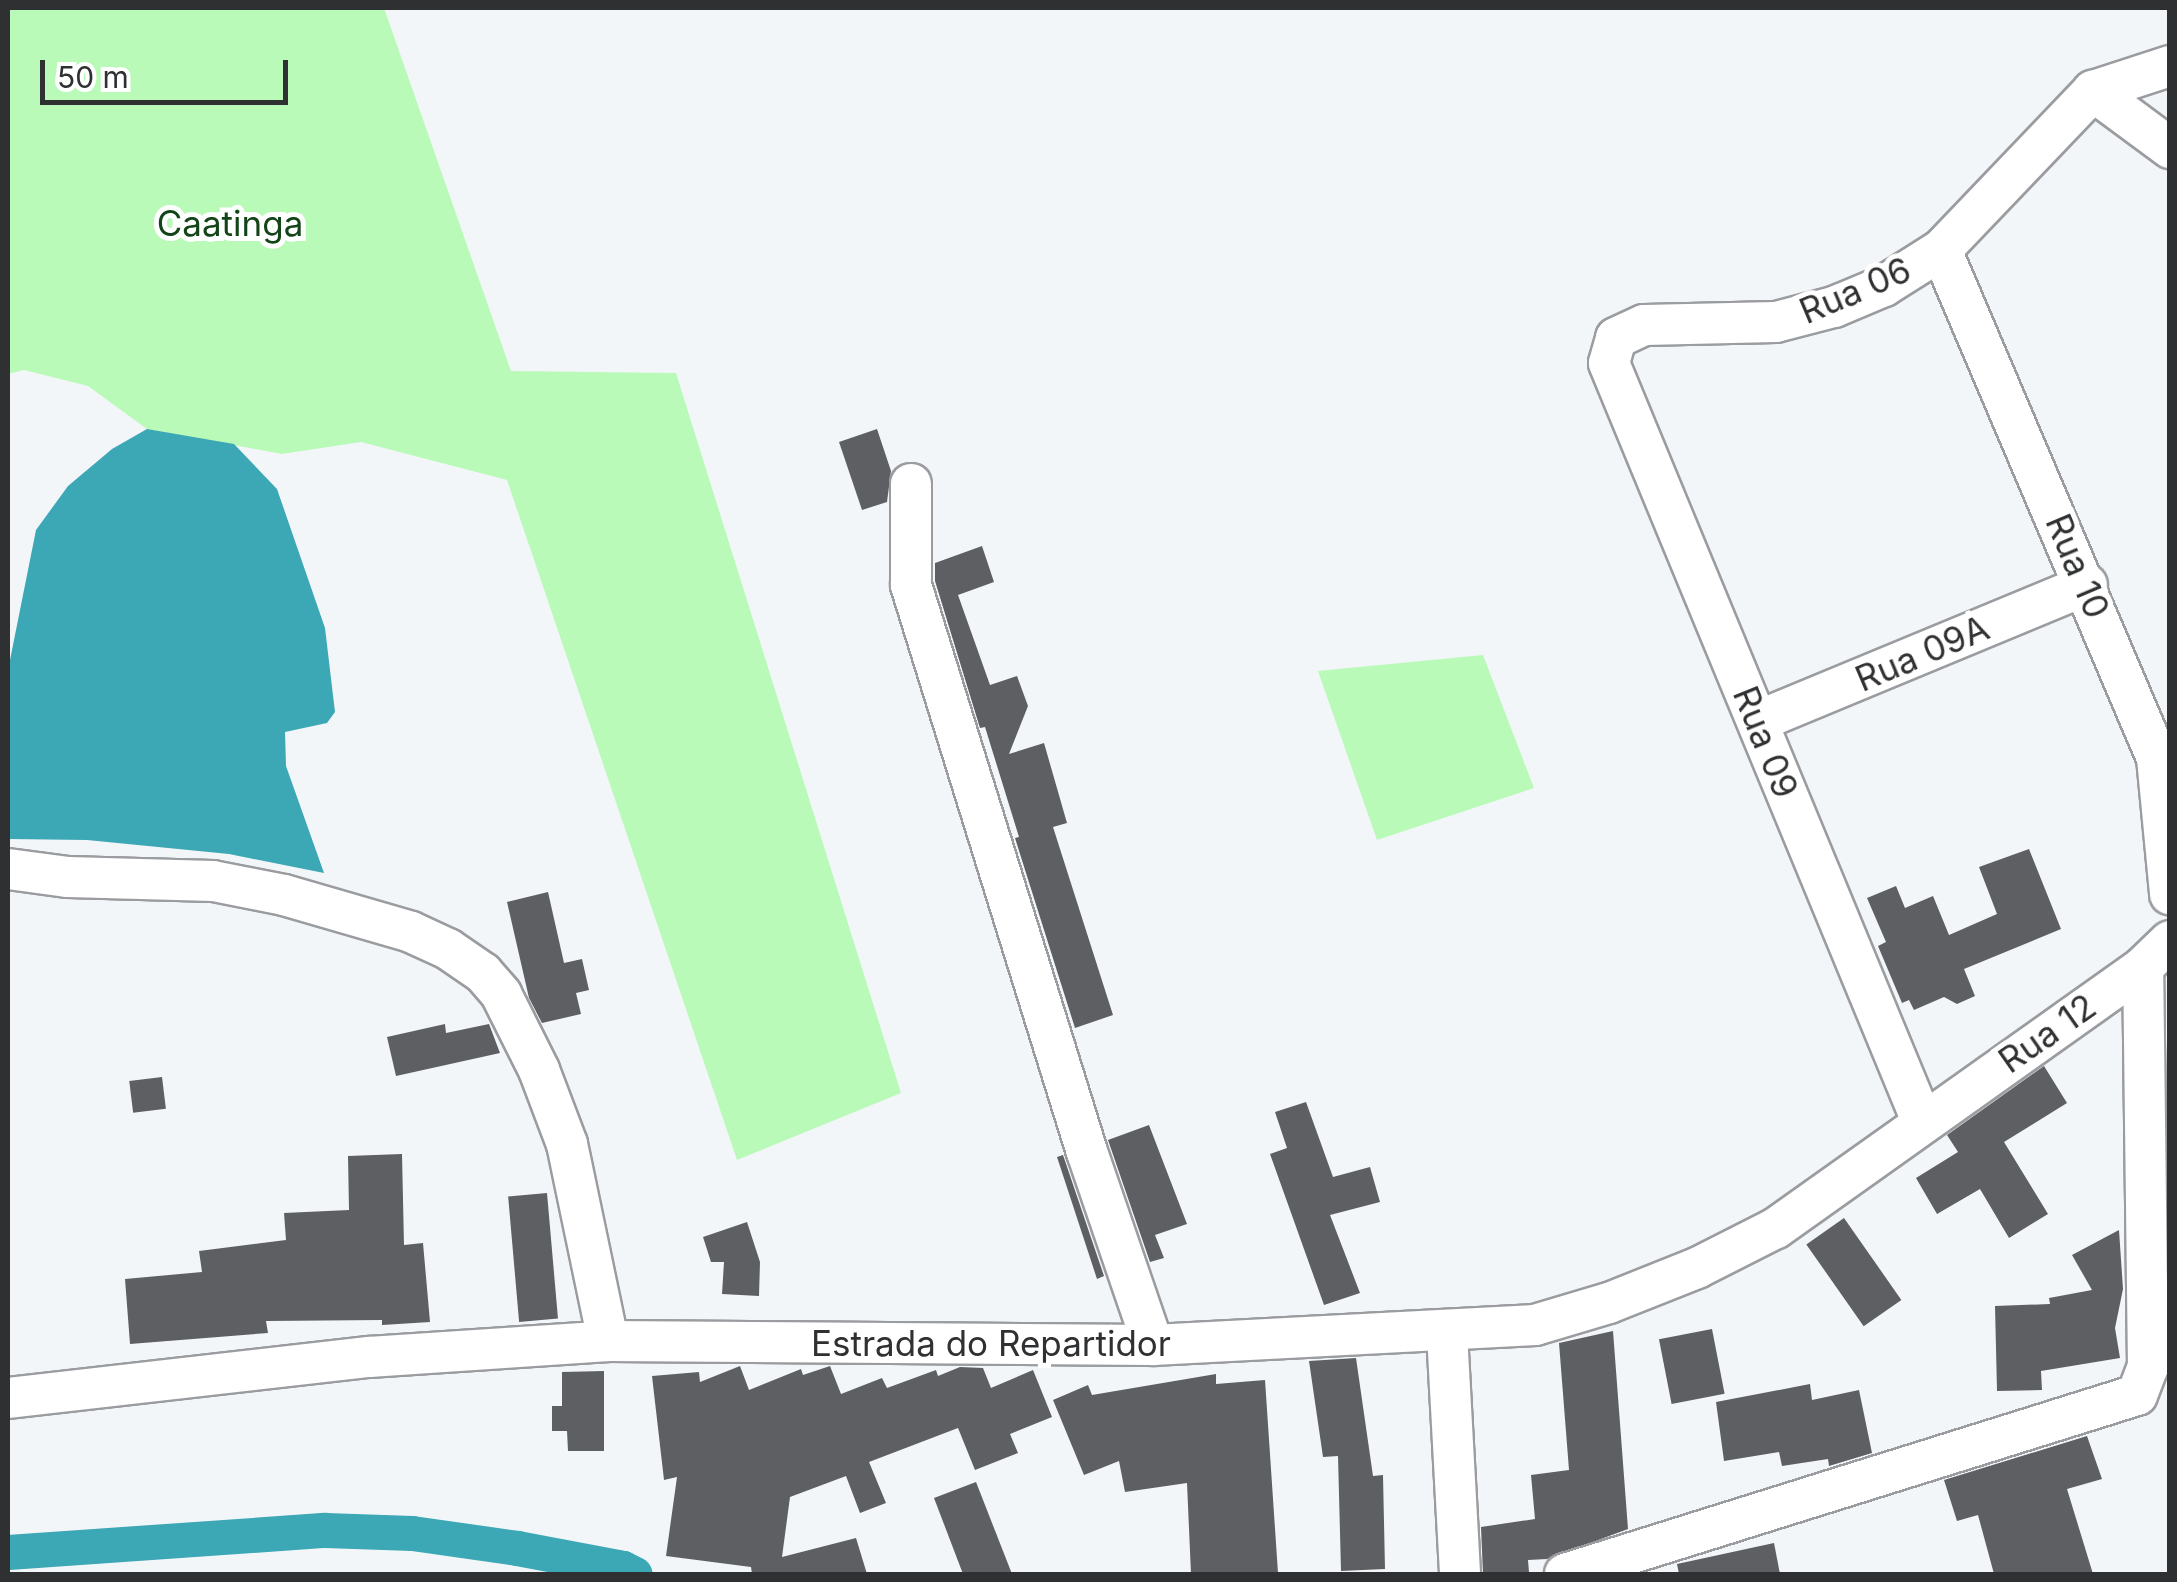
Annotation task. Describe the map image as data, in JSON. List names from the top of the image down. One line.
{"streets":{"street":["Rua 06","Rua 10","Rua 09A","Rua 09","Rua 12","Estrada do Repartidor"]},"crossings":[["Rua 06","Rua 10"],["Rua 06","Rua 09"],["Rua 10","Rua 09A"],["Rua 09A","Rua 09"],["Rua 09","Rua 12"],["Rua 09","Estrada do Repartidor"],["Rua 12","Estrada do Repartidor"]],"parks":["Caatinga"],"scale_bar":"50 m"}
